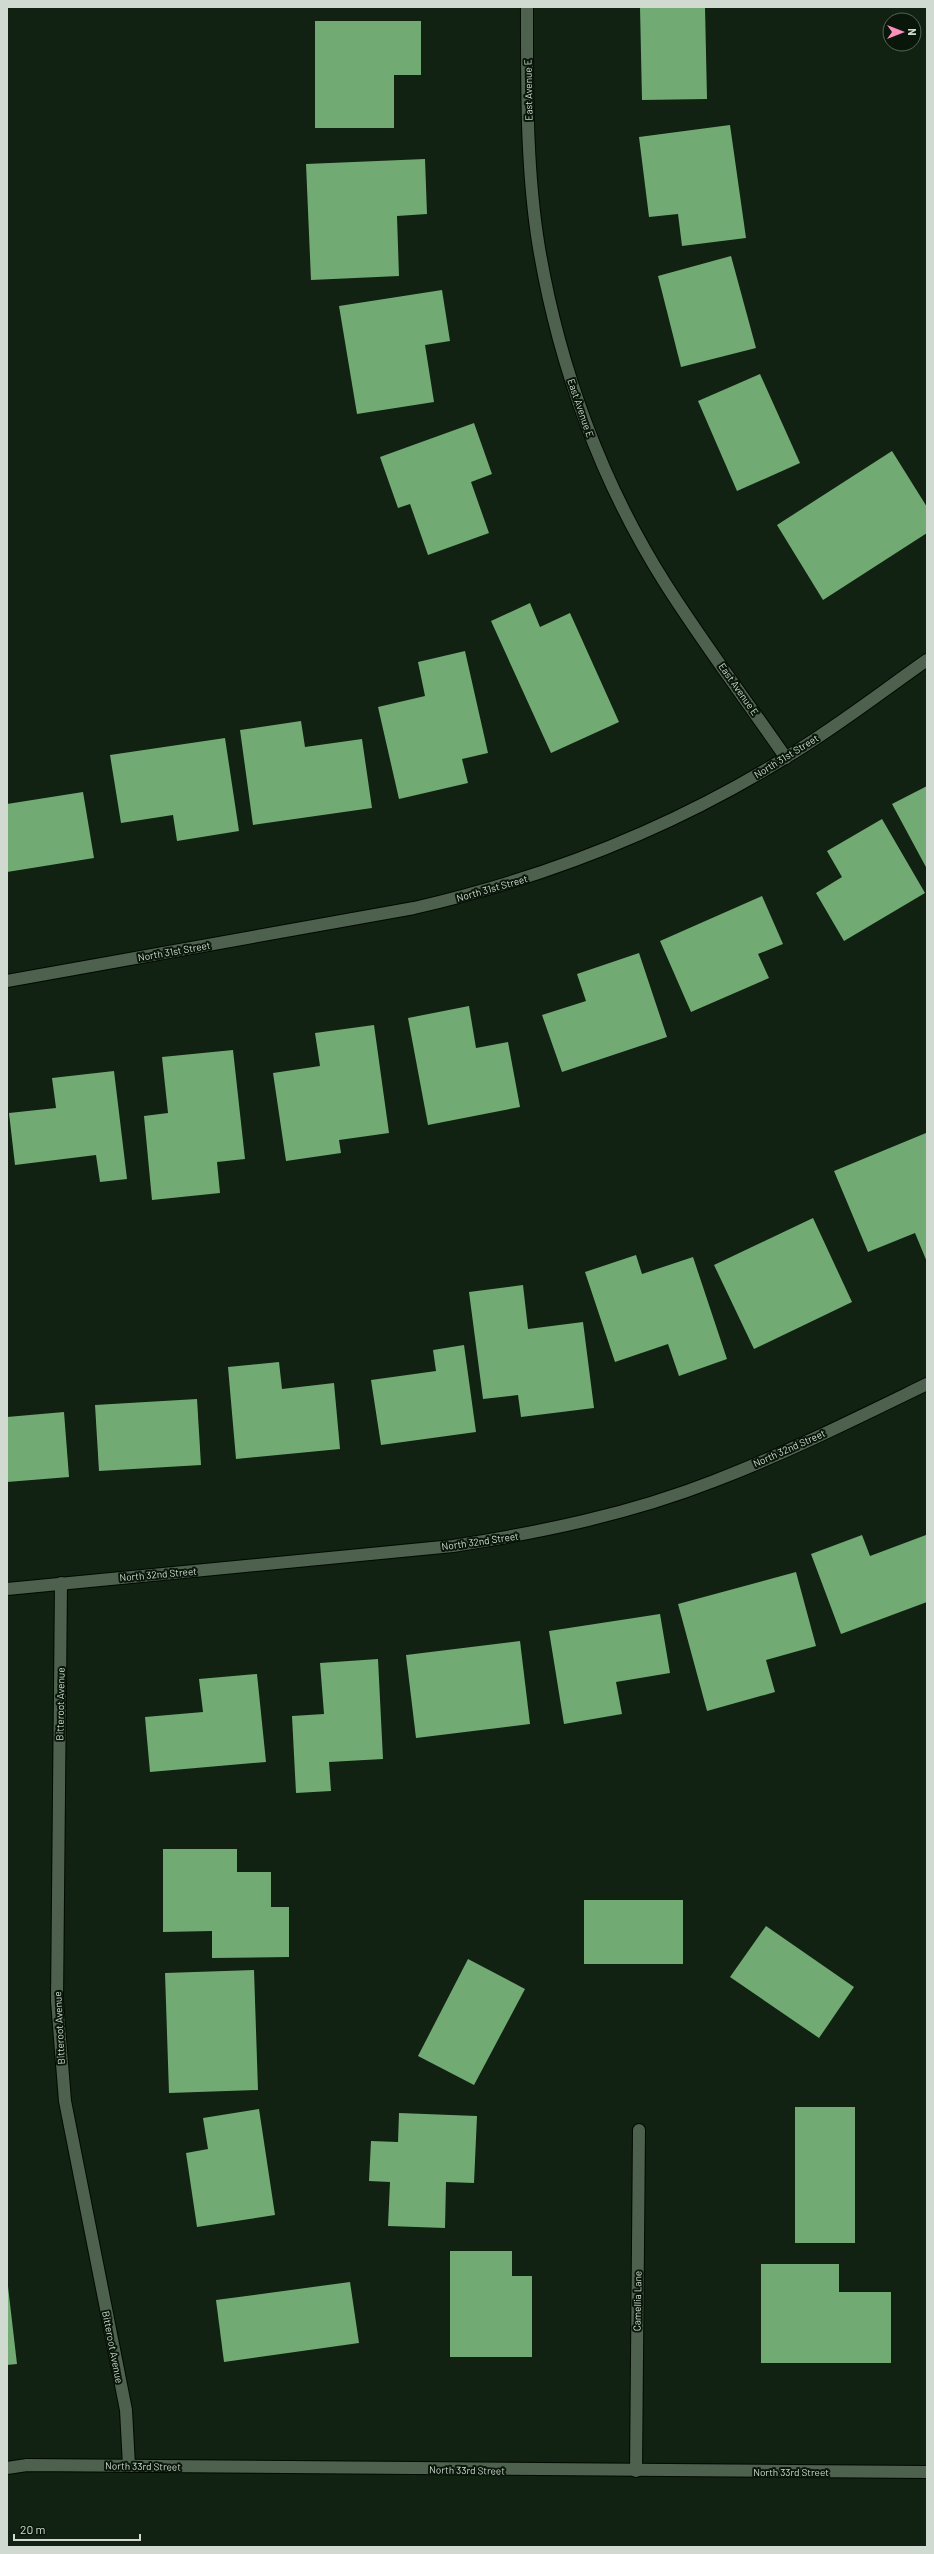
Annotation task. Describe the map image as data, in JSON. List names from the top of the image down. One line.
{"streets":{"street":["East Avenue E","North 31st Street","North 32nd Street","Bitteroot Avenue","Camellia Lane","North 33rd Street"]},"crossings":[["East Avenue E","North 31st Street"],["North 32nd Street","Bitteroot Avenue"],["Bitteroot Avenue","North 33rd Street"],["Camellia Lane","North 33rd Street"]],"scale_bar":"20 m","north":"right"}
